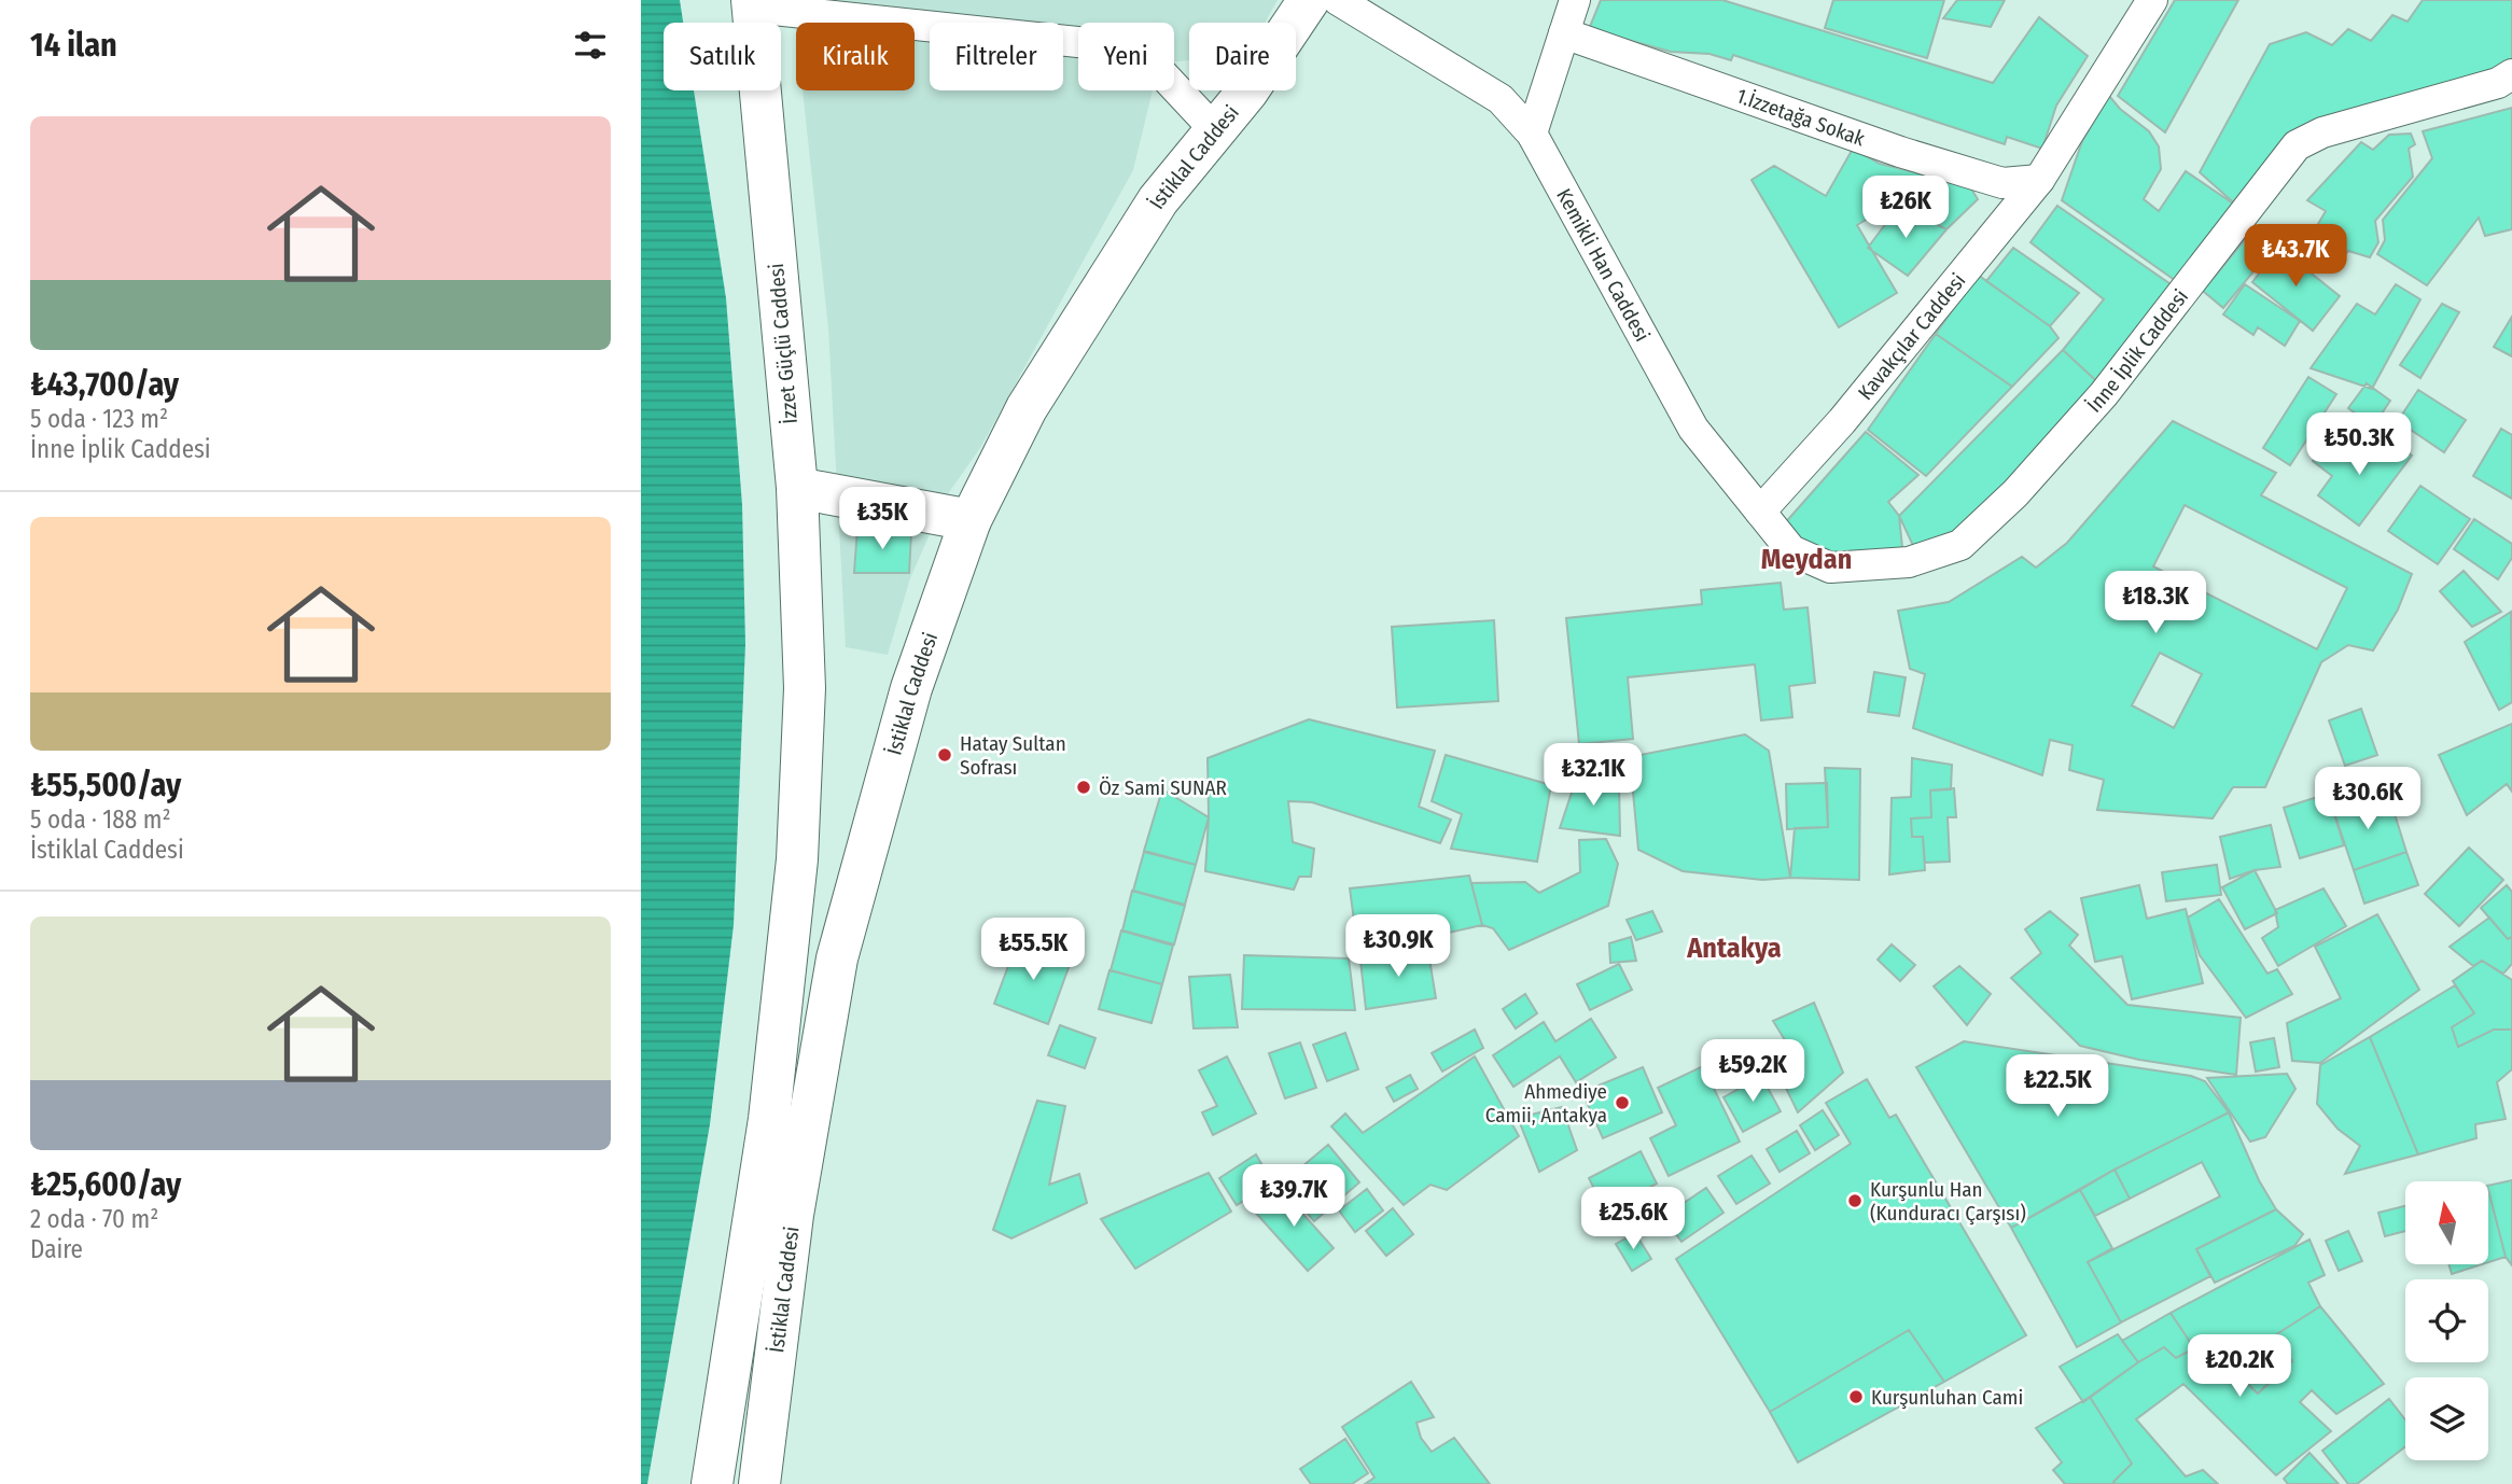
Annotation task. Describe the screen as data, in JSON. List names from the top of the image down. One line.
{"streets":{"main road":["İstiklal Caddesi","İzzet Güçlü Caddesi"],"street":["1.İzzetağa Sokak","Kemikli Han Caddesi","Kavakçılar Caddesi","İnne İplik Caddesi"]},"crossings":[["1.İzzetağa Sokak","Kavakçılar Caddesi"],["İstiklal Caddesi","İzzet Güçlü Caddesi"],["Kemikli Han Caddesi","Kavakçılar Caddesi"],["Kemikli Han Caddesi","İnne İplik Caddesi"]],"districts":["Meydan","Antakya"],"places":["Hatay Sultan Sofrası","Öz Sami SUNAR","Ahmediye Camii, Antakya","Kurşunlu Han (Kunduracı Çarşısı)","Kurşunluhan Cami"],"north":"top","page":{"heading":"14 ilan","chip":["Satılık","Kiralık","Filtreler","Yeni","Daire"],"list":[{"name":"₺43,700/ay","note":"5 oda · 123 m² · İnne İplik Caddesi"},{"name":"₺55,500/ay","note":"5 oda · 188 m² · İstiklal Caddesi"},{"name":"₺25,600/ay","note":"2 oda · 70 m² · Daire"}],"price":["₺26K","₺43.7K","₺50.3K","₺35K","₺18.3K","₺32.1K","₺30.6K","₺30.9K","₺55.5K","₺59.2K","₺22.5K","₺39.7K","₺25.6K","₺20.2K"]}}
